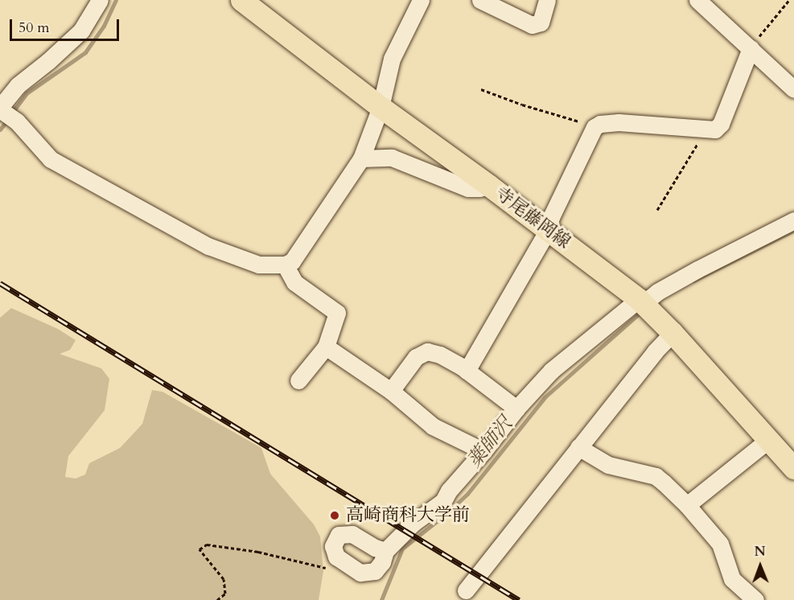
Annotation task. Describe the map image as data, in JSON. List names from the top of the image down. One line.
{"streets":{"main road":["寺尾藤岡線"]},"water":["薬師沢"],"places":["高崎商科大学前"],"scale_bar":"50 m","north":"top"}
